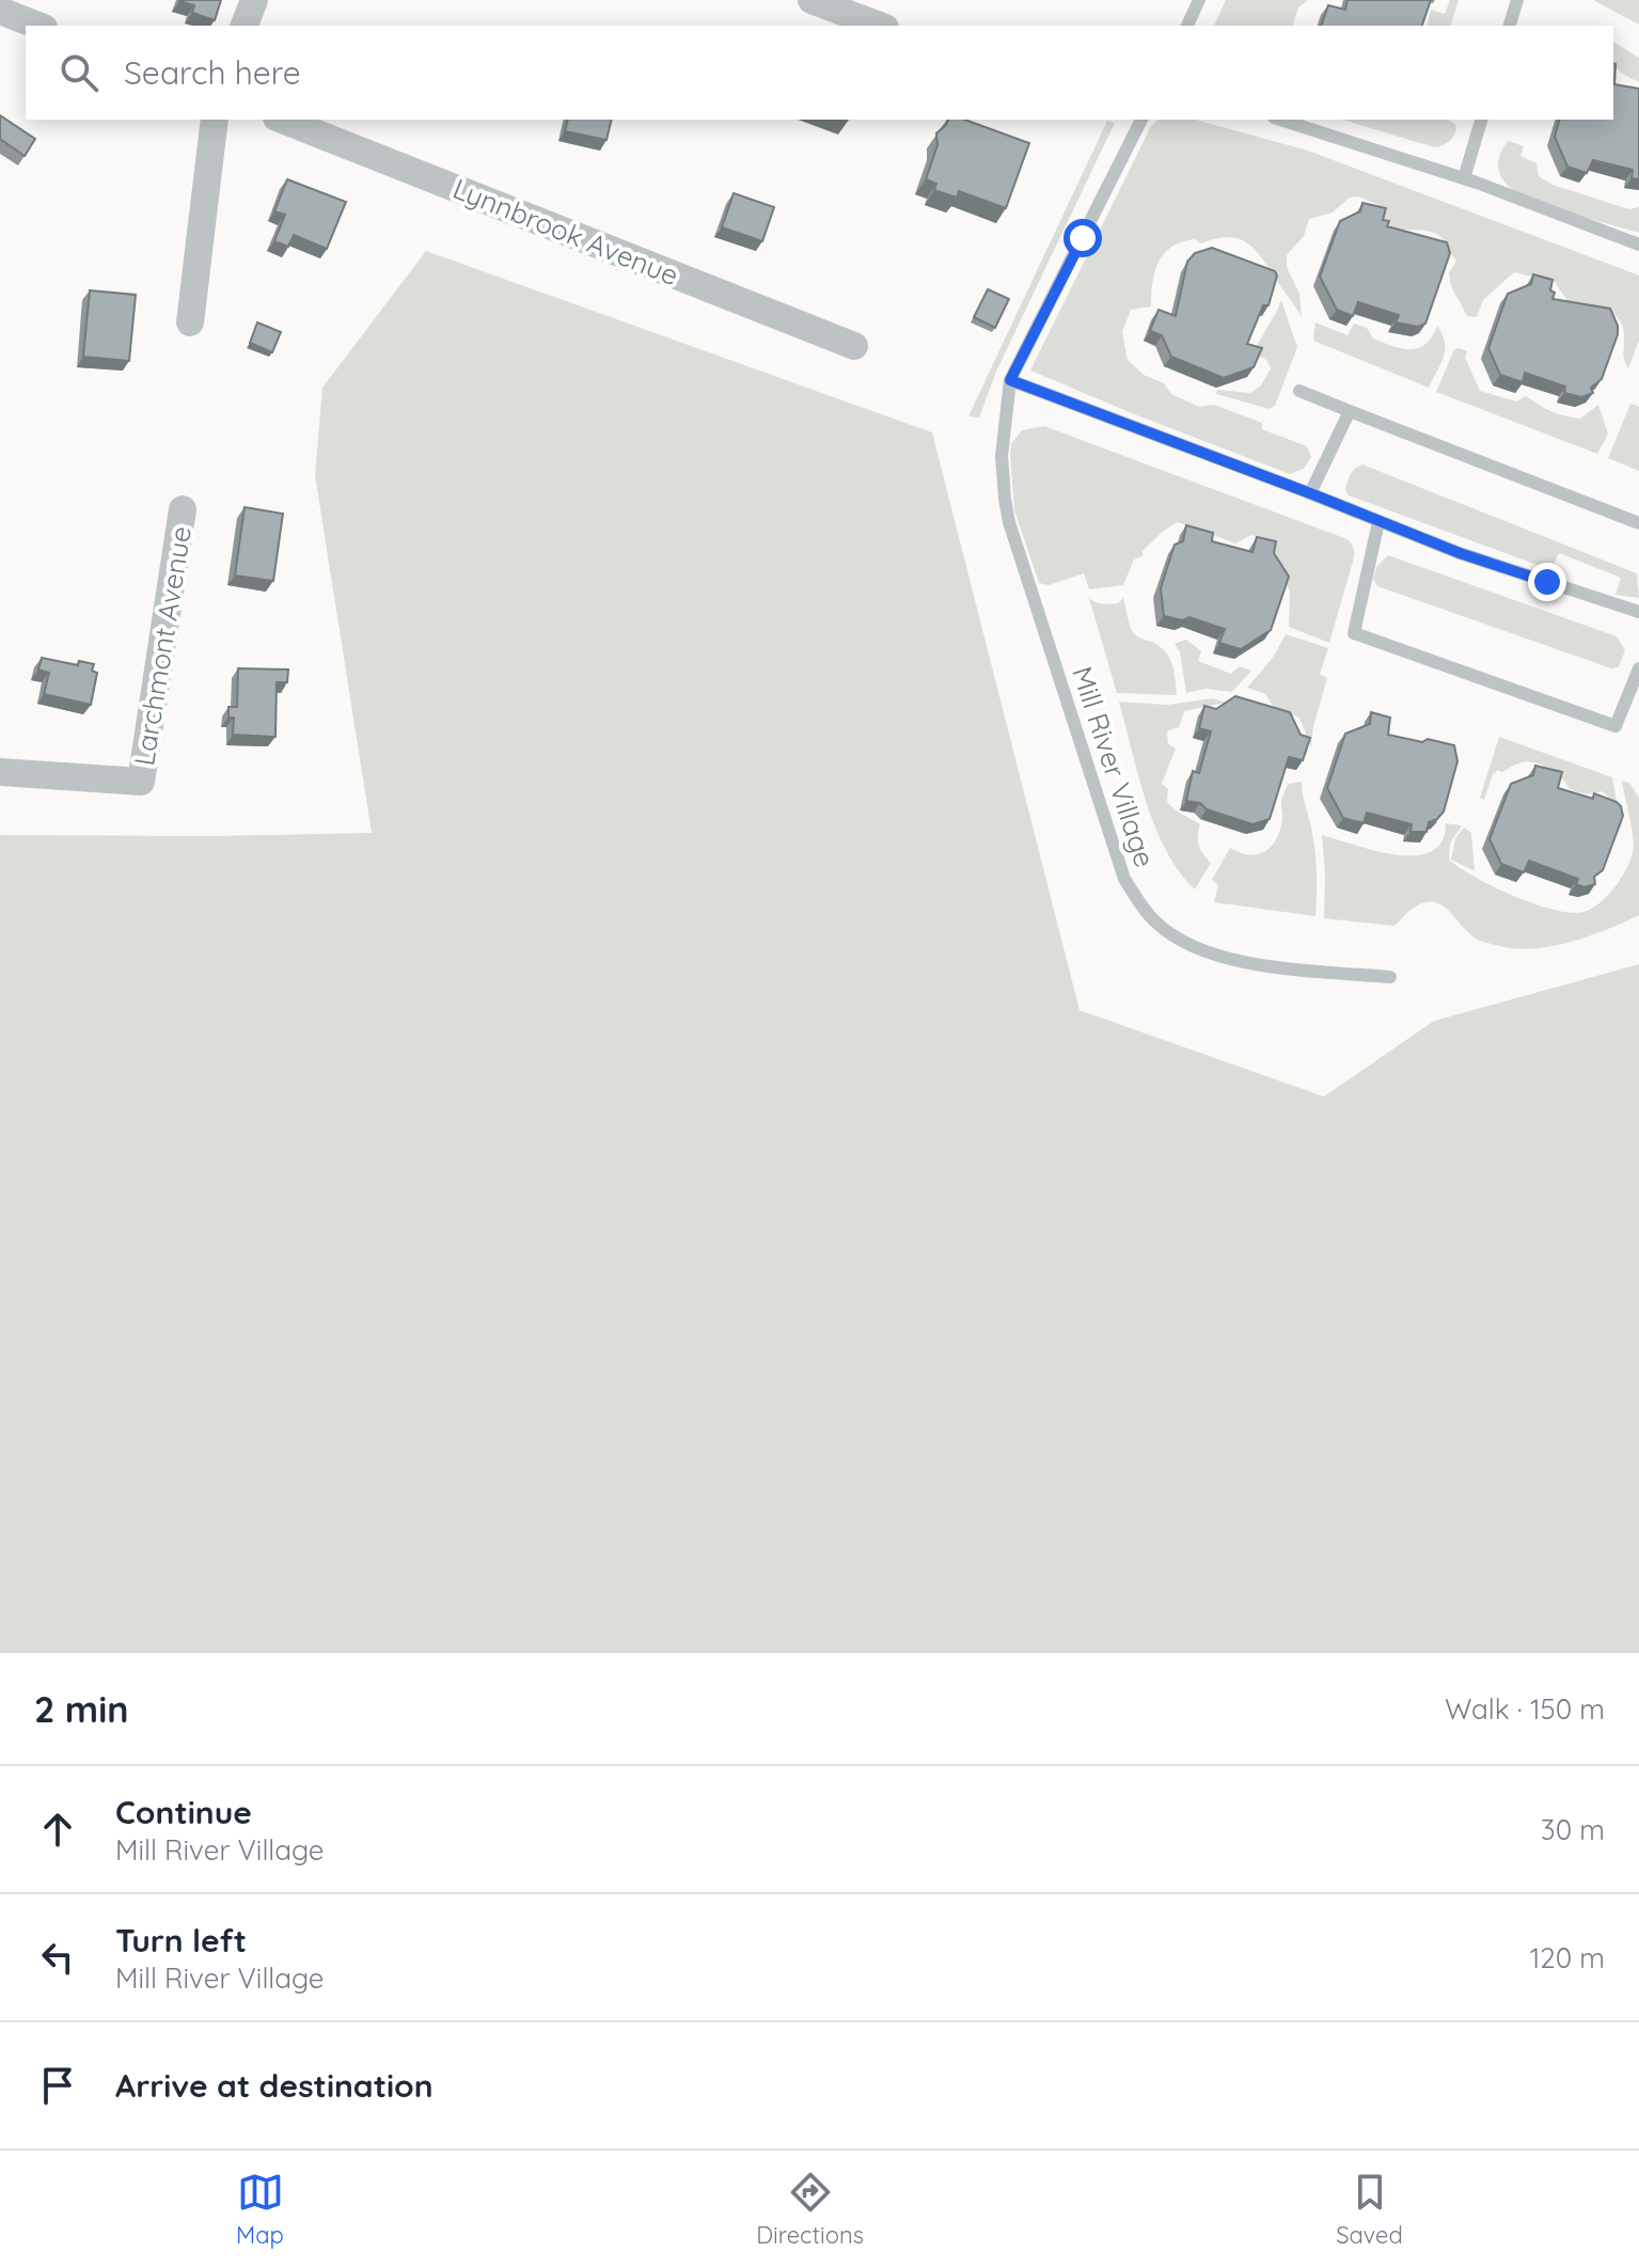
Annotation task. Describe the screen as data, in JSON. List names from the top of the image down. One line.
{"streets":{"street":["Lynnbrook Avenue","Larchmont Avenue"],"lane":["Mill River Village"]},"page":{"search":"Search here","heading":["2 min","Walk · 150 m"],"list":[["Continue","Mill River Village","30 m"],["Turn left","Mill River Village","120 m"],"Arrive at destination"],"nav":["Map","Directions","Saved"]}}
